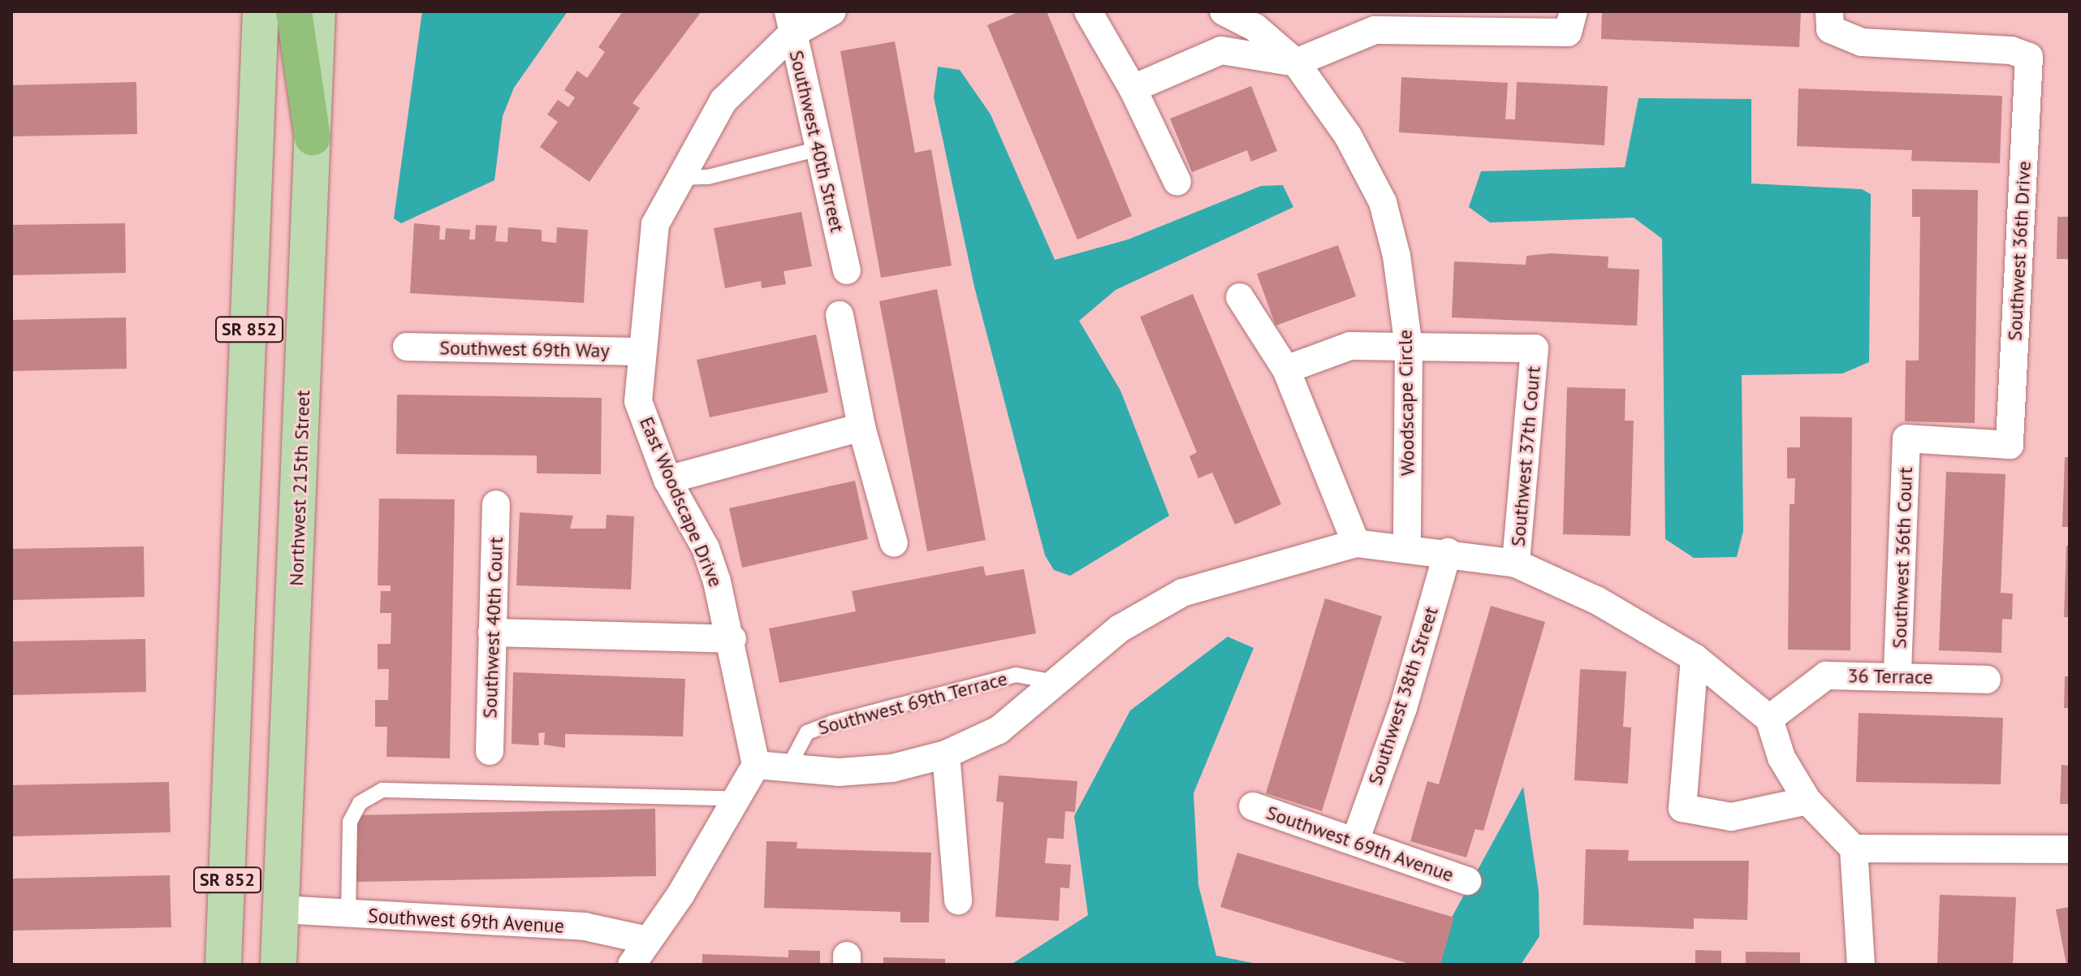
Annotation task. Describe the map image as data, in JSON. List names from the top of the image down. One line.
{"streets":{"main road":["SR 852","Northwest 215th Street"],"street":["Southwest 40th Street","Southwest 36th Drive","Southwest 69th Way","Woodscape Circle","Southwest 37th Court","East Woodscape Drive","Southwest 36th Court","Southwest 40th Court","36 Terrace","Southwest 38th Street","Southwest 69th Avenue"],"lane":["Southwest 69th Terrace"]},"crossings":[["Southwest 36th Drive","Southwest 36th Court"],["Southwest 69th Way","East Woodscape Drive"],["Woodscape Circle","Southwest 37th Court"],["Northwest 215th Street","Southwest 69th Avenue"],["Southwest 36th Court","36 Terrace"],["Southwest 38th Street","Southwest 69th Avenue"]]}
